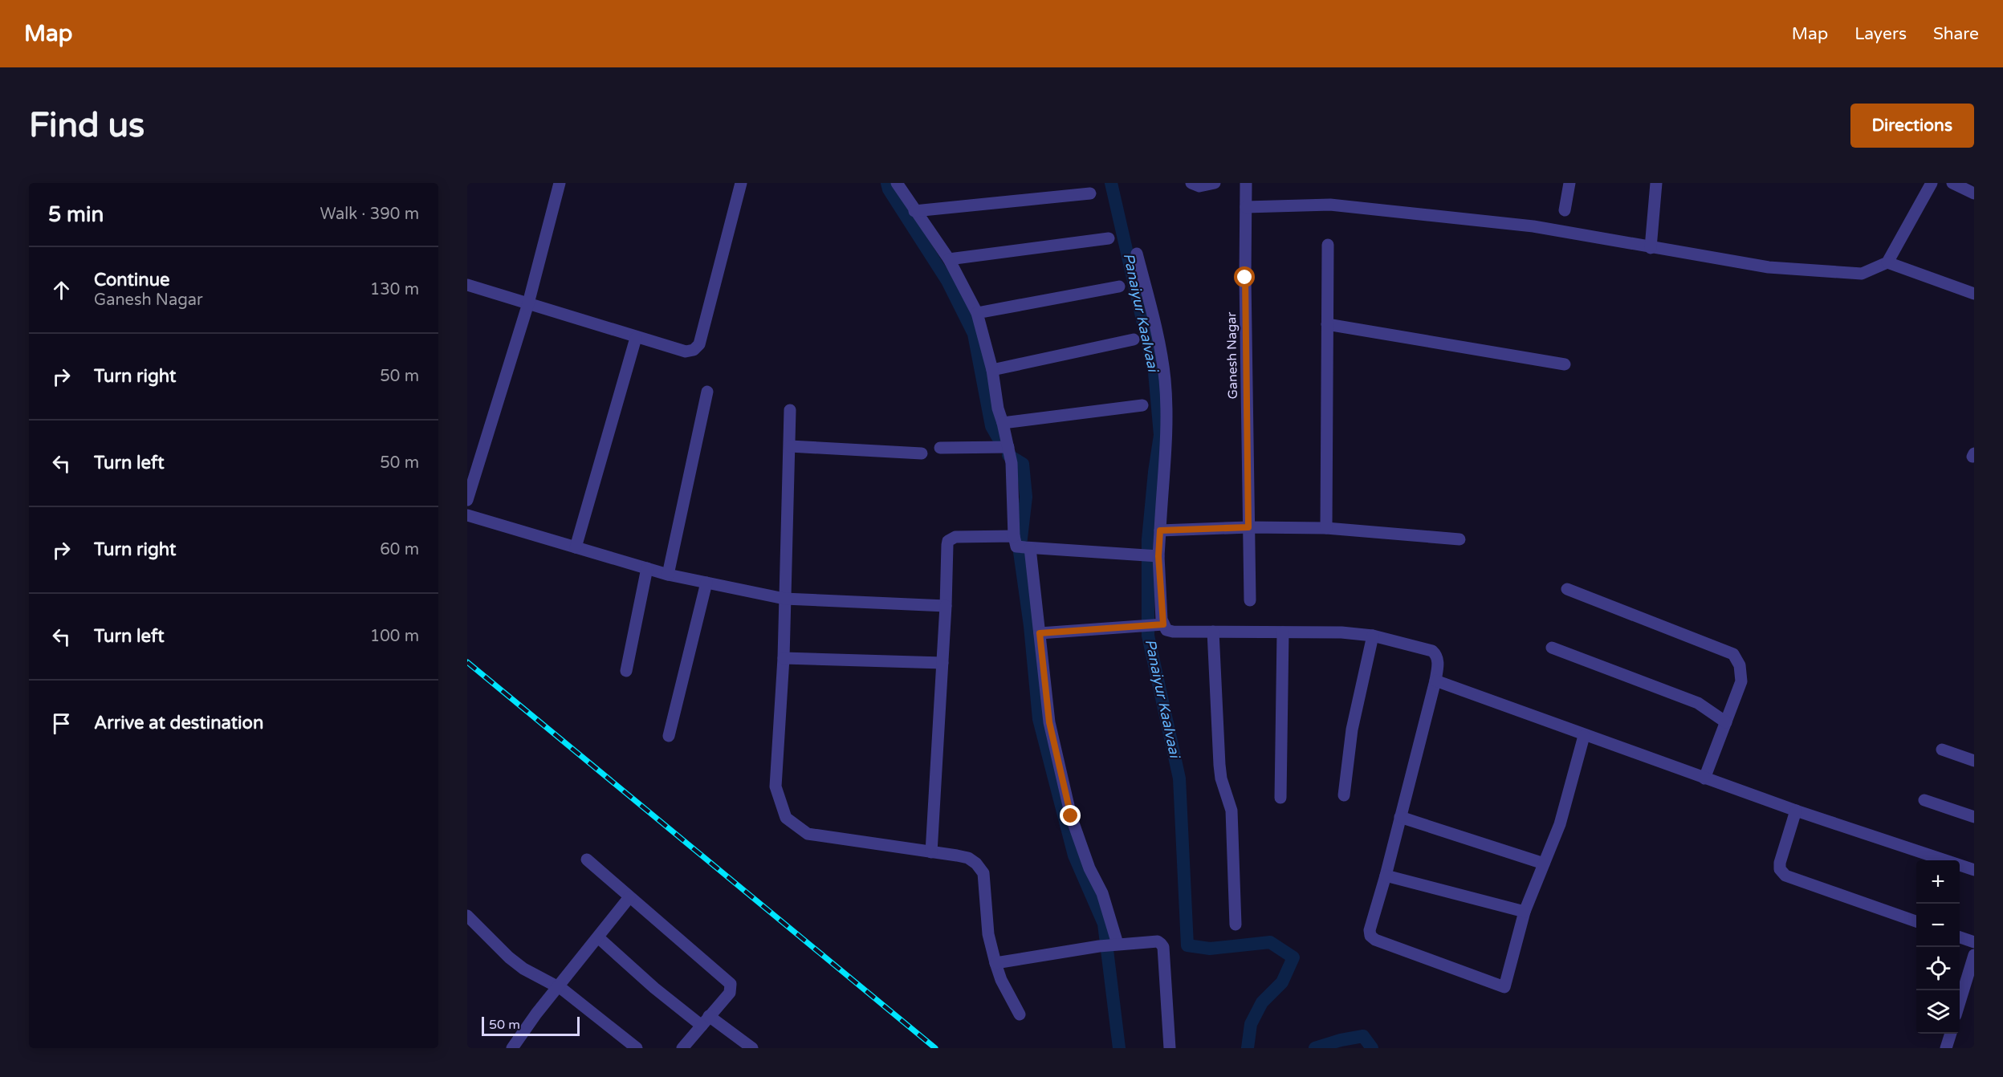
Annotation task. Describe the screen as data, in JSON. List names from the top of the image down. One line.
{"streets":{"street":["Ganesh Nagar"]},"water":["Panaiyur Kaalvaai"],"scale_bar":"50 m","page":{"header":"Map","nav":["Map","Layers","Share"],"buttons":"Directions","title":"Find us","heading":["5 min","Walk · 390 m"],"list":[["Continue","Ganesh Nagar","130 m"],["Turn right","50 m"],["Turn left","50 m"],["Turn right","60 m"],["Turn left","100 m"],"Arrive at destination"],"map_buttons":["+","−"],"scale":"50 m"}}
